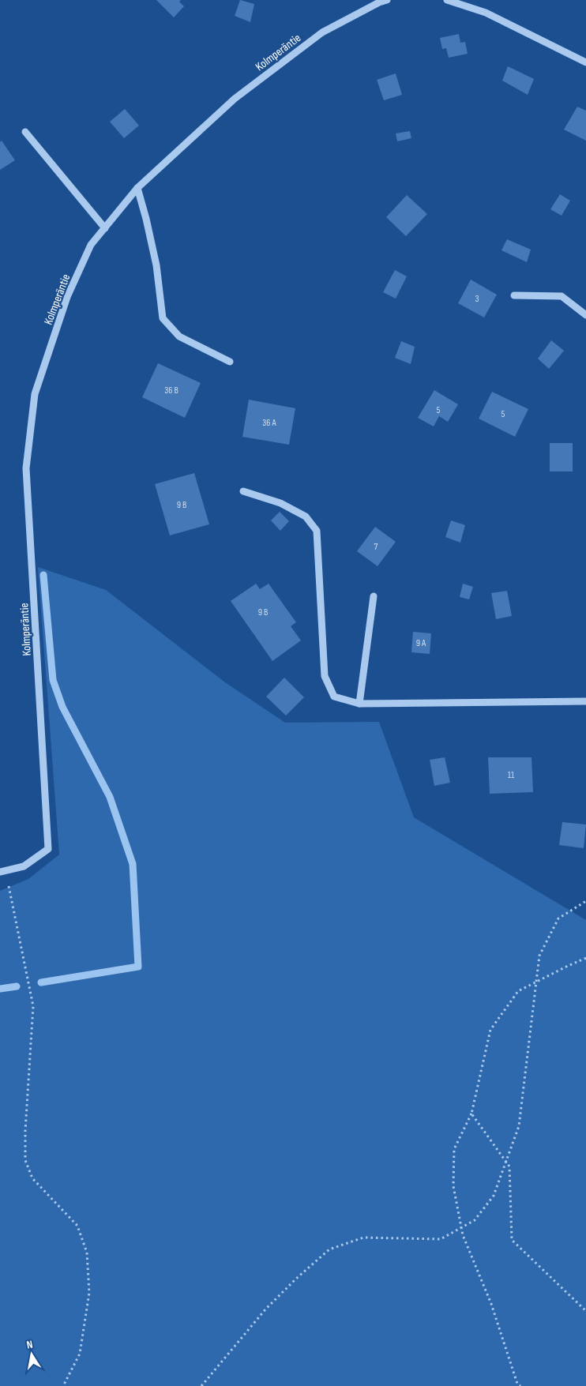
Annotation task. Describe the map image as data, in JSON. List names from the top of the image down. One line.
{"streets":{"street":["Kolmperäntie"]},"house_numbers":["3","36 B","5","5","36 A","9 B","7","9 B","9 A","11"],"north":"top"}
